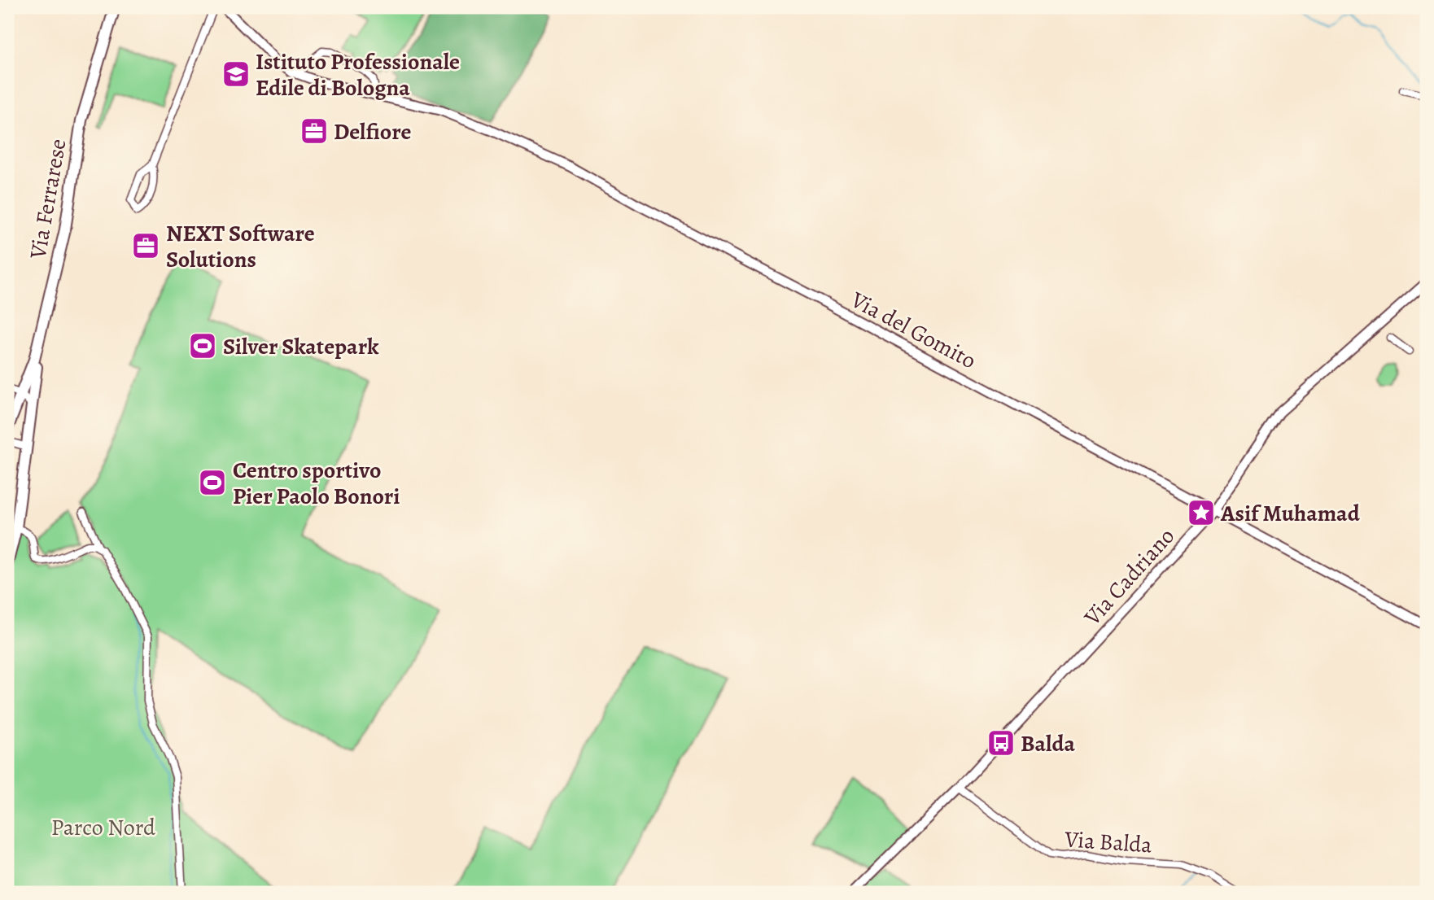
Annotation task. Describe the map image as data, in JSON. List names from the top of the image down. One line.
{"streets":{"main road":["Via Ferrarese"],"street":["Via del Gomito","Via Cadriano","Via Balda"]},"crossings":[["Via del Gomito","Via Cadriano"],["Via Cadriano","Via Balda"]],"parks":["Parco Nord"],"places":{"school or university":["Istituto Professionale Edile di Bologna"],"office":["Delfiore","NEXT Software Solutions"],"sports":["Silver Skatepark","Centro sportivo Pier Paolo Bonori"],"place":["Asif Muhamad"],"bus stop":["Balda"]}}
